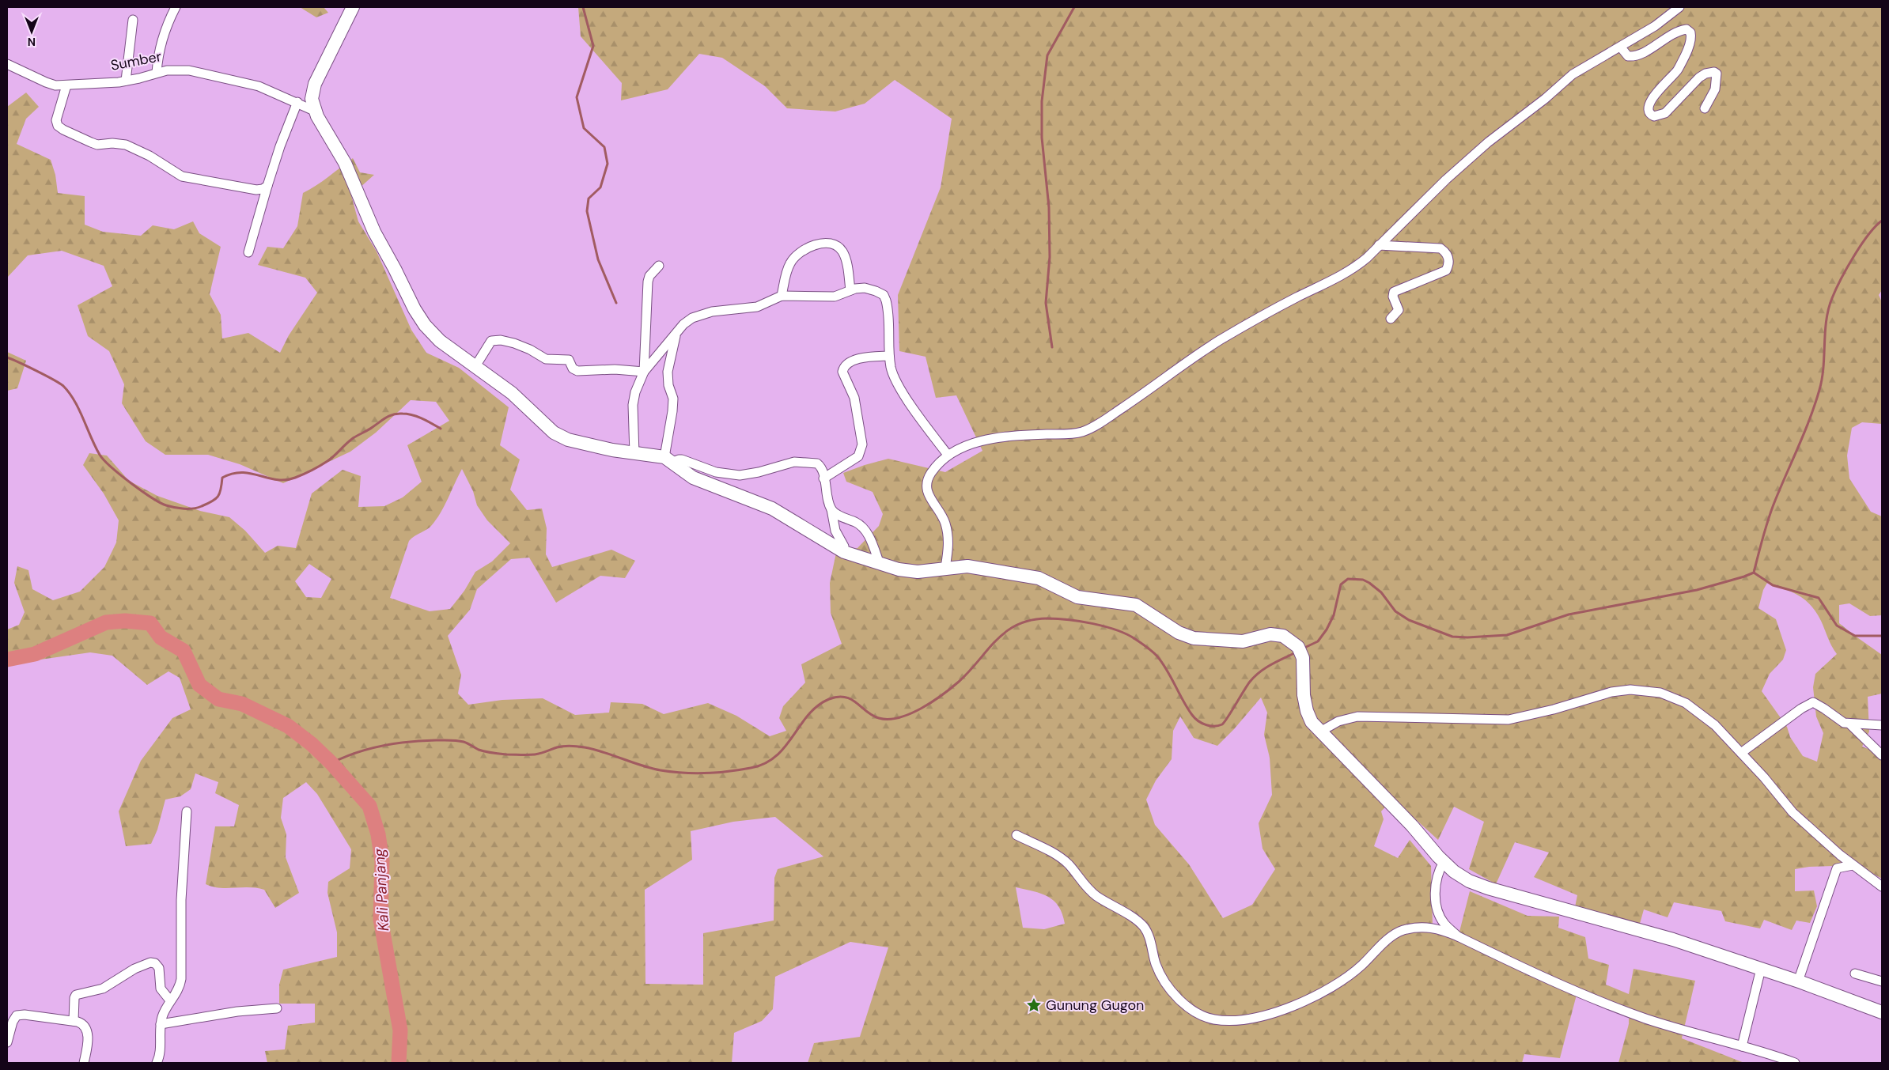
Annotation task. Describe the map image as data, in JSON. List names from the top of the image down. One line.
{"streets":{"street":["Sumber"]},"water":["Kali Panjang"],"places":{"place":["Gunung Gugon"]},"north":"bottom"}
